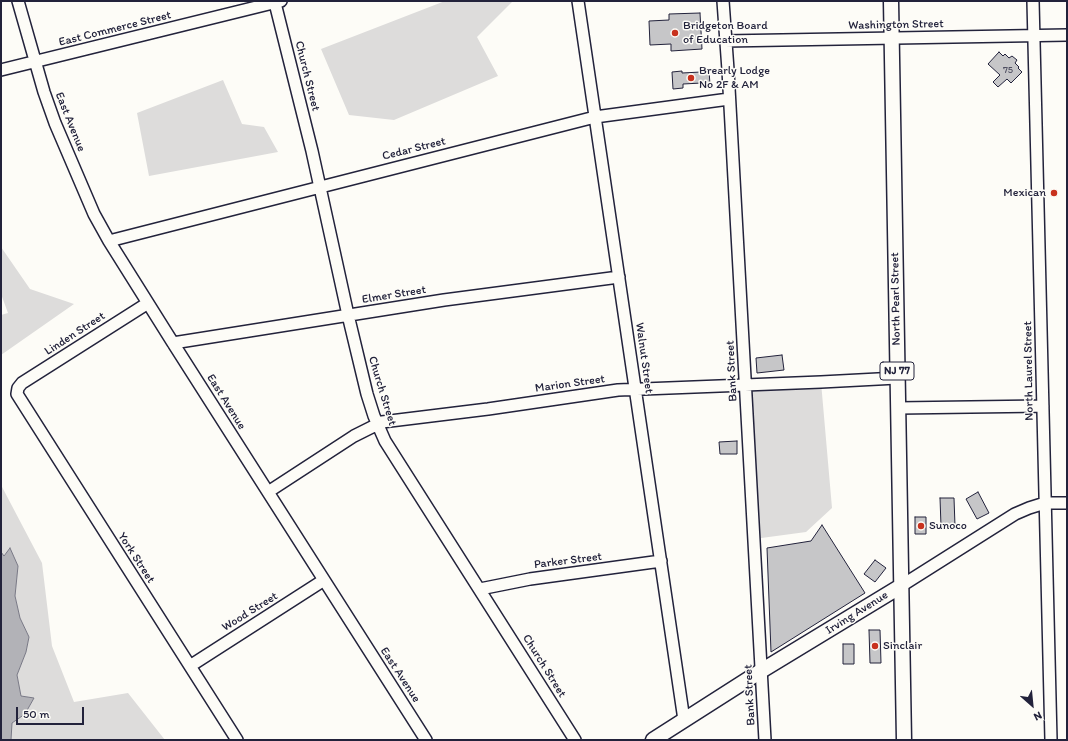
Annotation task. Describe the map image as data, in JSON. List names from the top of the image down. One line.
{"streets":{"main road":["North Pearl Street","NJ 77","Irving Avenue"],"street":["Washington Street","East Commerce Street","Church Street","East Avenue","Cedar Street","Elmer Street","Linden Street","Walnut Street","Bank Street","North Laurel Street","Marion Street","York Street","Parker Street","Wood Street"]},"crossings":[["Washington Street","North Pearl Street"],["Washington Street","Bank Street"],["Washington Street","North Laurel Street"],["East Commerce Street","Church Street"],["East Commerce Street","East Avenue"],["Church Street","Cedar Street"],["Church Street","Elmer Street"],["Church Street","Marion Street"],["Church Street","Parker Street"],["East Avenue","Cedar Street"],["East Avenue","Elmer Street"],["East Avenue","Linden Street"],["East Avenue","Marion Street"],["East Avenue","Wood Street"],["Cedar Street","Walnut Street"],["Cedar Street","Bank Street"],["Elmer Street","Walnut Street"],["North Pearl Street","Marion Street"],["North Pearl Street","Irving Avenue"],["Linden Street","York Street"],["Walnut Street","Marion Street"],["Walnut Street","Parker Street"],["Walnut Street","Irving Avenue"],["Bank Street","Marion Street"],["Bank Street","Irving Avenue"],["North Laurel Street","Irving Avenue"],["York Street","Wood Street"]],"places":["Bridgeton Board of Education","Brearly Lodge No 2F & AM","Mexican","Sunoco","Sinclair"],"house_numbers":["75"],"scale_bar":"50 m","north":"bottom right"}
